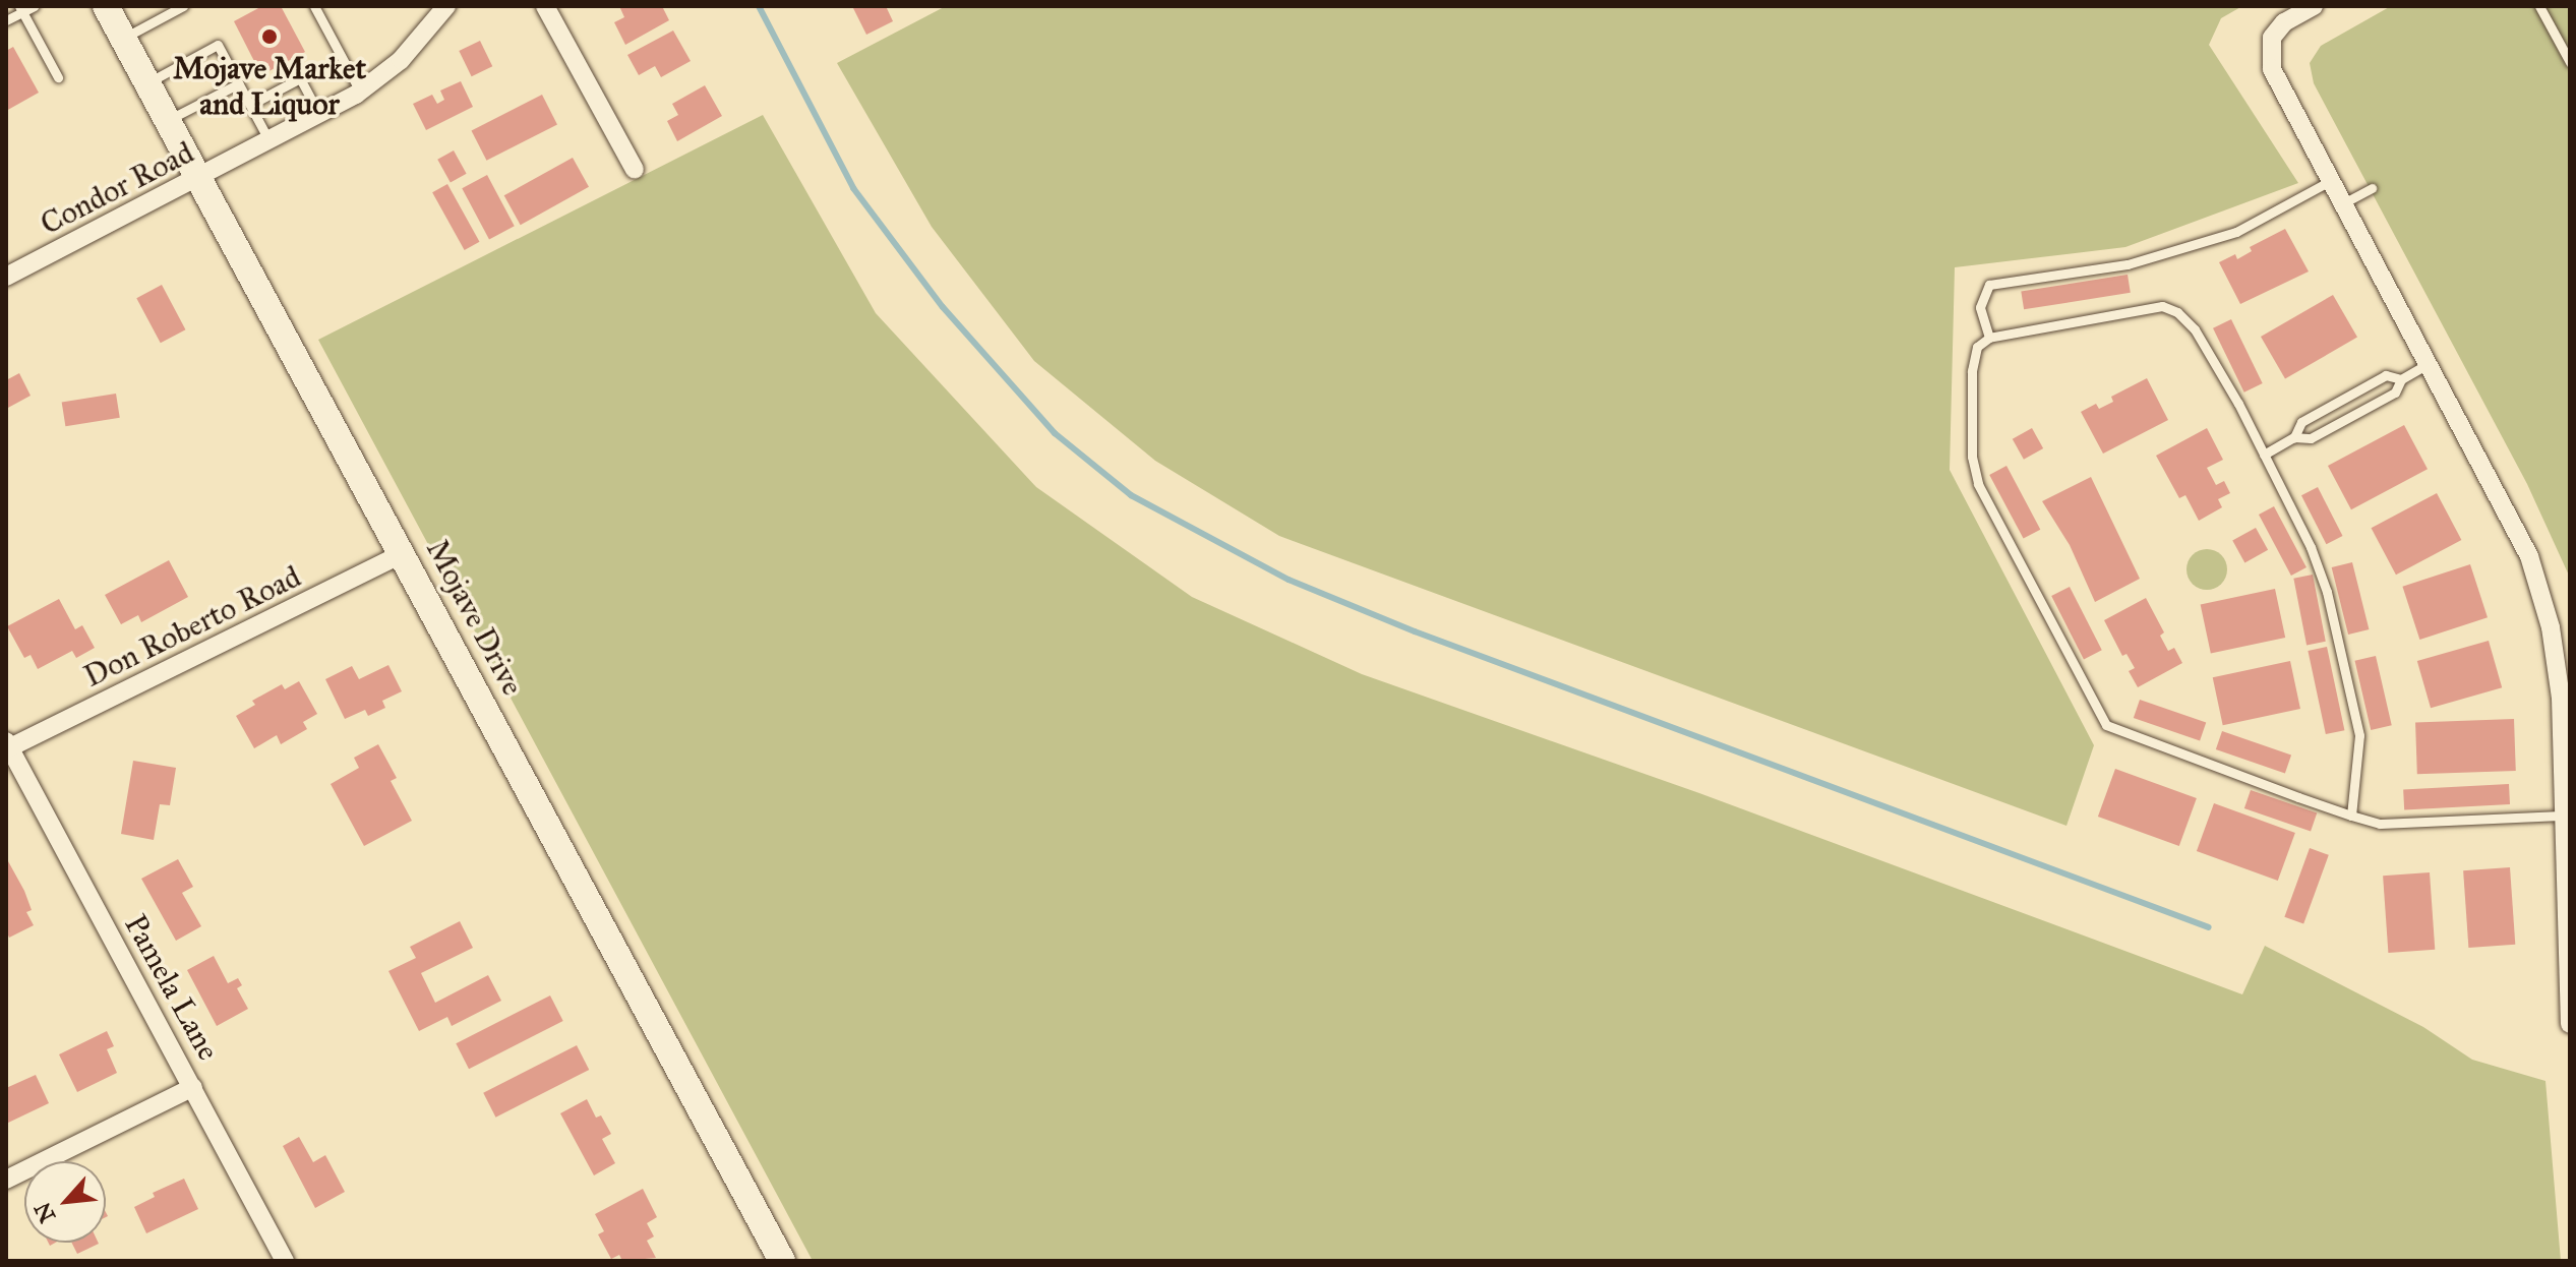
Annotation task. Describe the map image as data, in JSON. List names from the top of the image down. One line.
{"streets":{"main road":["Mojave Drive"],"street":["Condor Road","Don Roberto Road","Pamela Lane"]},"crossings":[["Condor Road","Mojave Drive"],["Mojave Drive","Don Roberto Road"],["Don Roberto Road","Pamela Lane"]],"places":["Mojave Market and Liquor"],"north":"bottom left"}
